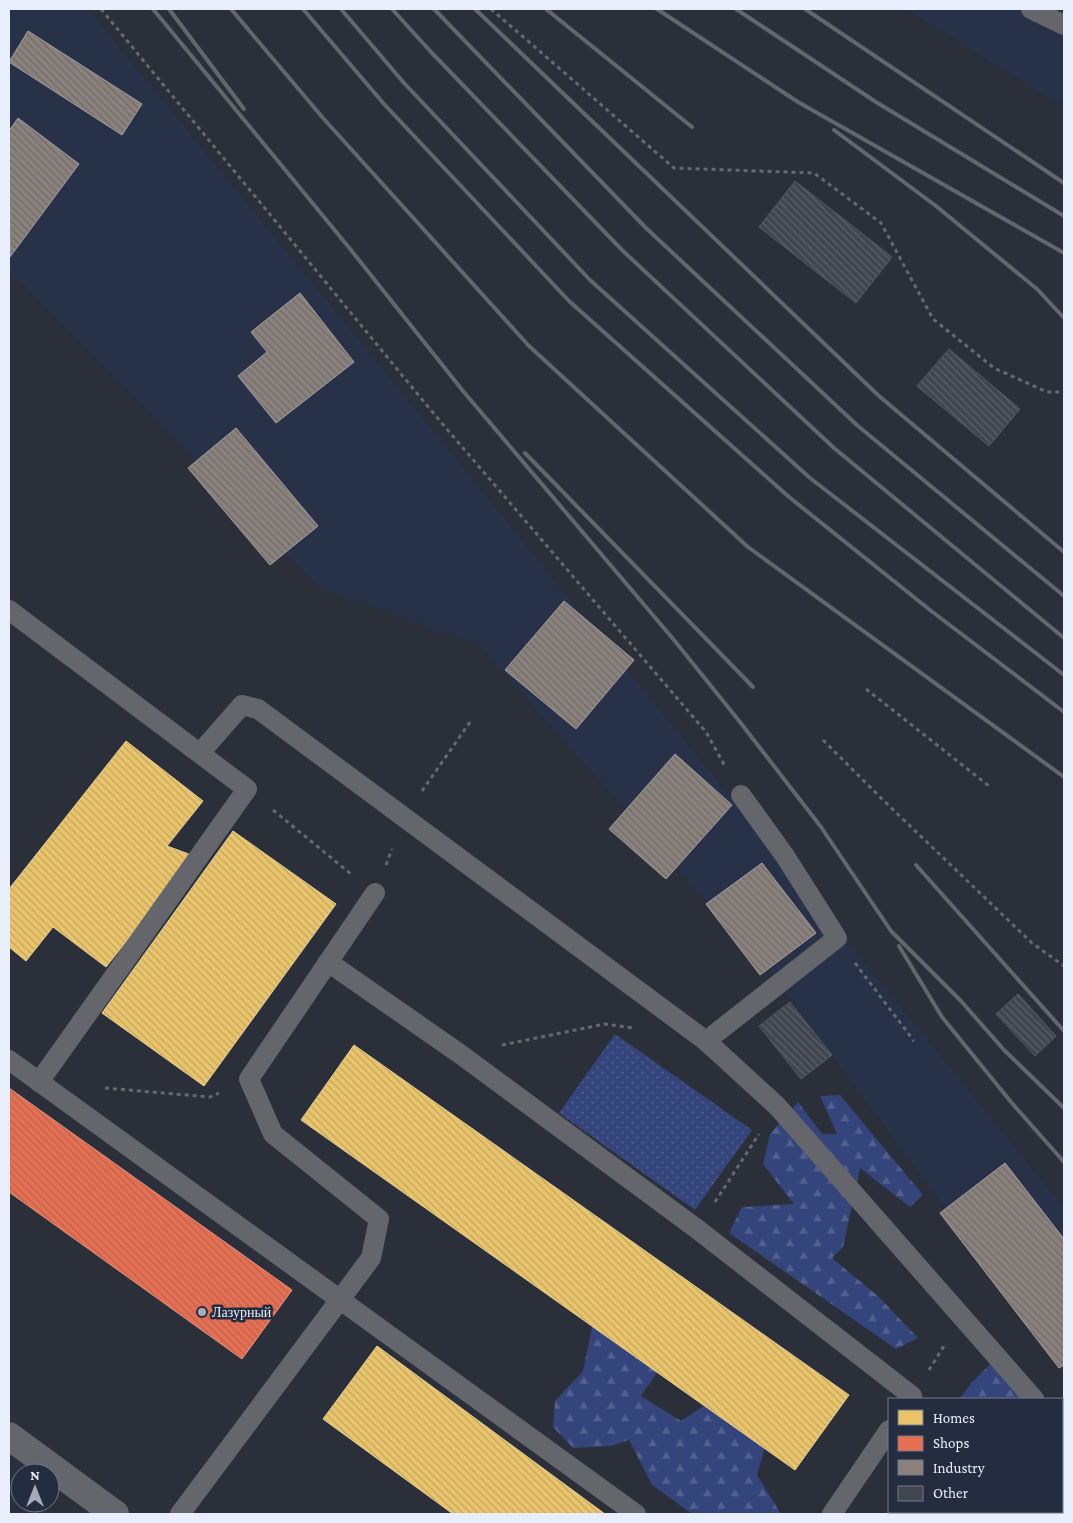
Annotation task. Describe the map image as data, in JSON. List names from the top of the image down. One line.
{"places":["Лазурный"],"legend":["Homes","Shops","Industry","Other"],"north":"top"}
